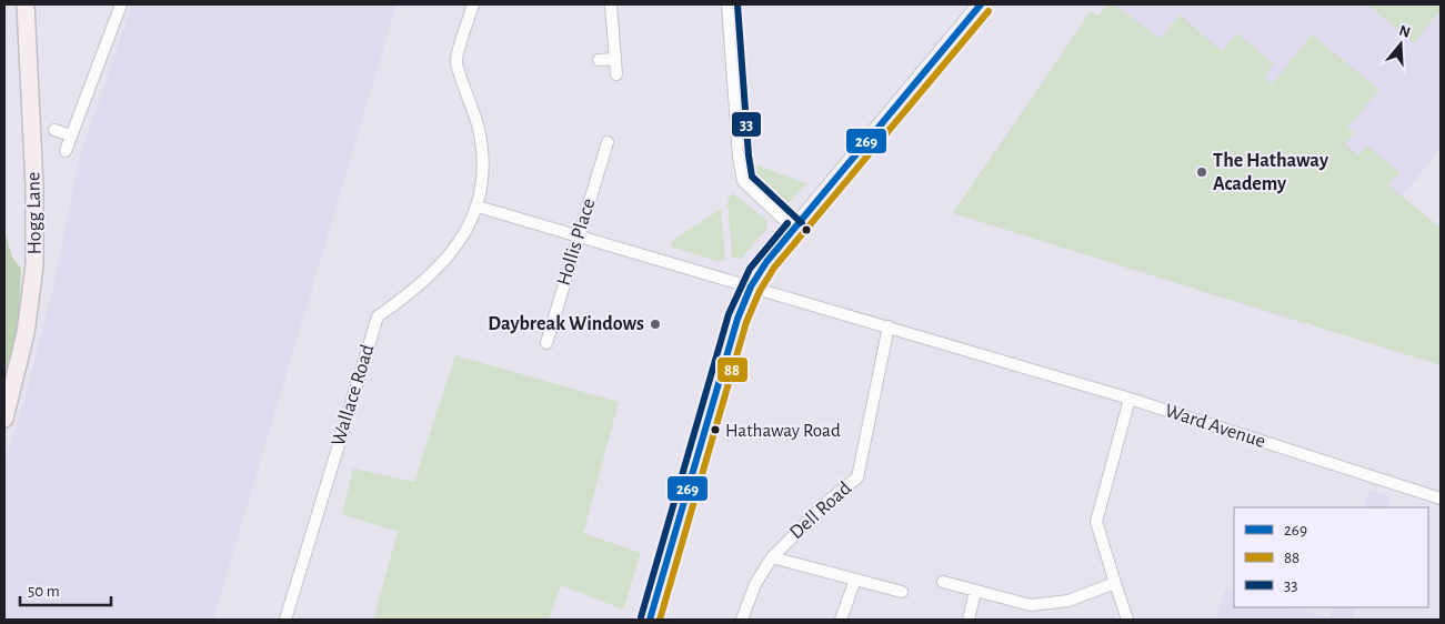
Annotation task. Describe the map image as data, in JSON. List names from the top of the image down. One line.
{"streets":{"main road":["Hogg Lane"],"street":["Hollis Place","Wallace Road","Ward Avenue","Dell Road"]},"crossings":[["Hollis Place","Ward Avenue"],["Wallace Road","Ward Avenue"],["Ward Avenue","Dell Road"]],"places":["The Hathaway Academy","Daybreak Windows","Hathaway Road"],"lines":["transit line 269","transit line 33","transit line 88"],"legend":["269","88","33"],"scale_bar":"50 m","north":"top"}
